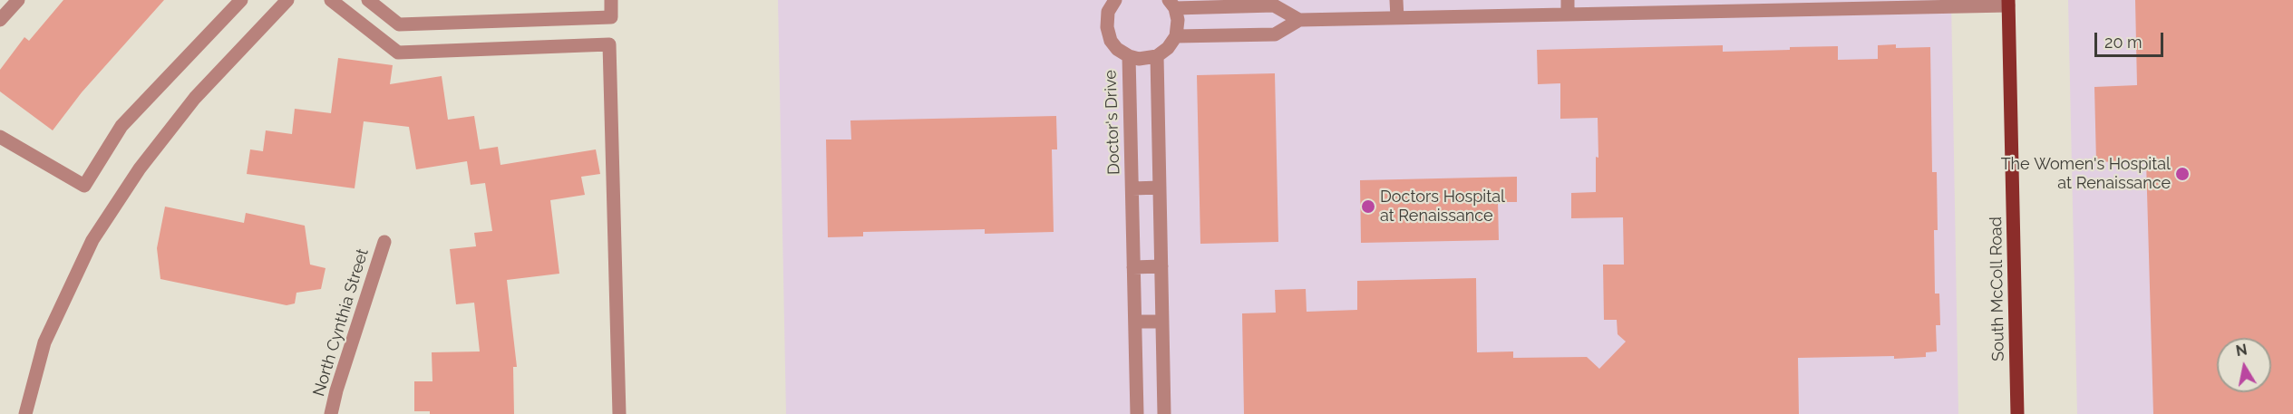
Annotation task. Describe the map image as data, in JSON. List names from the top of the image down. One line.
{"streets":{"main road":["South McColl Road"],"street":["Doctor's Drive","North Cynthia Street"]},"places":["The Women's Hospital at Renaissance","Doctors Hospital at Renaissance"],"scale_bar":"20 m","north":"top"}
